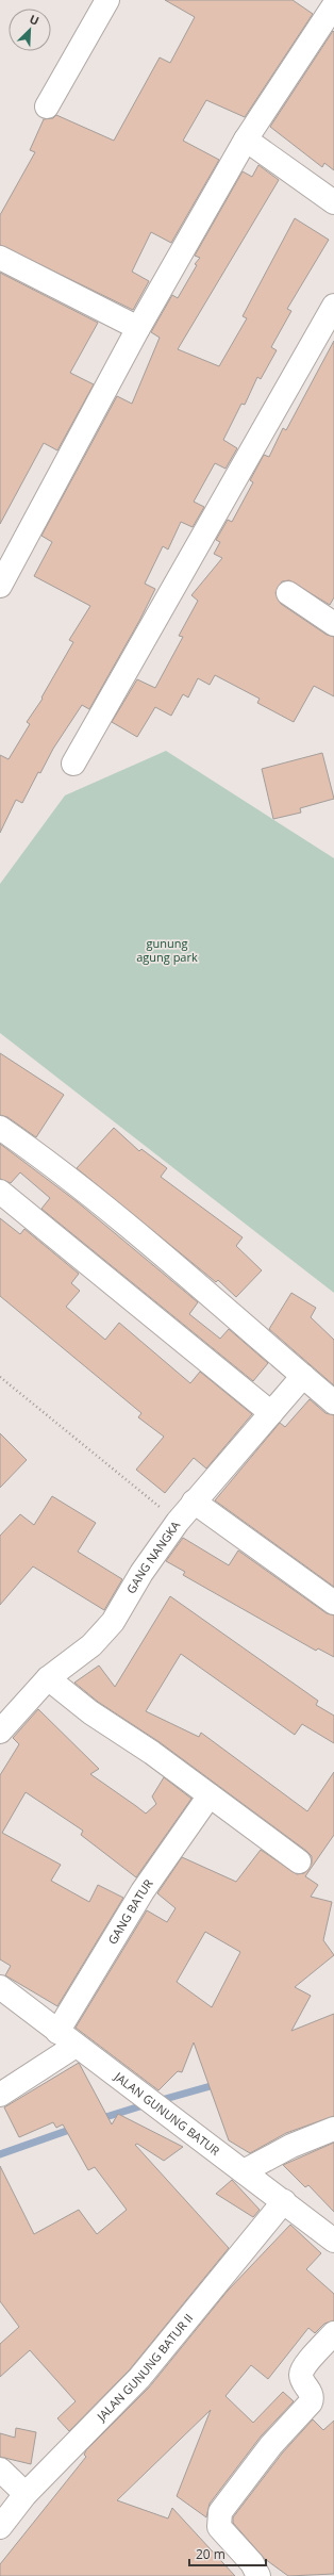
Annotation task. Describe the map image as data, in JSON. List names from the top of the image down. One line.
{"streets":{"street":["GANG NANGKA","GANG BATUR","JALAN GUNUNG BATUR","JALAN GUNUNG BATUR II"]},"crossings":[["GANG BATUR","JALAN GUNUNG BATUR"],["JALAN GUNUNG BATUR","JALAN GUNUNG BATUR II"]],"parks":["gunung agung park"],"scale_bar":"20 m","north":"top right"}
